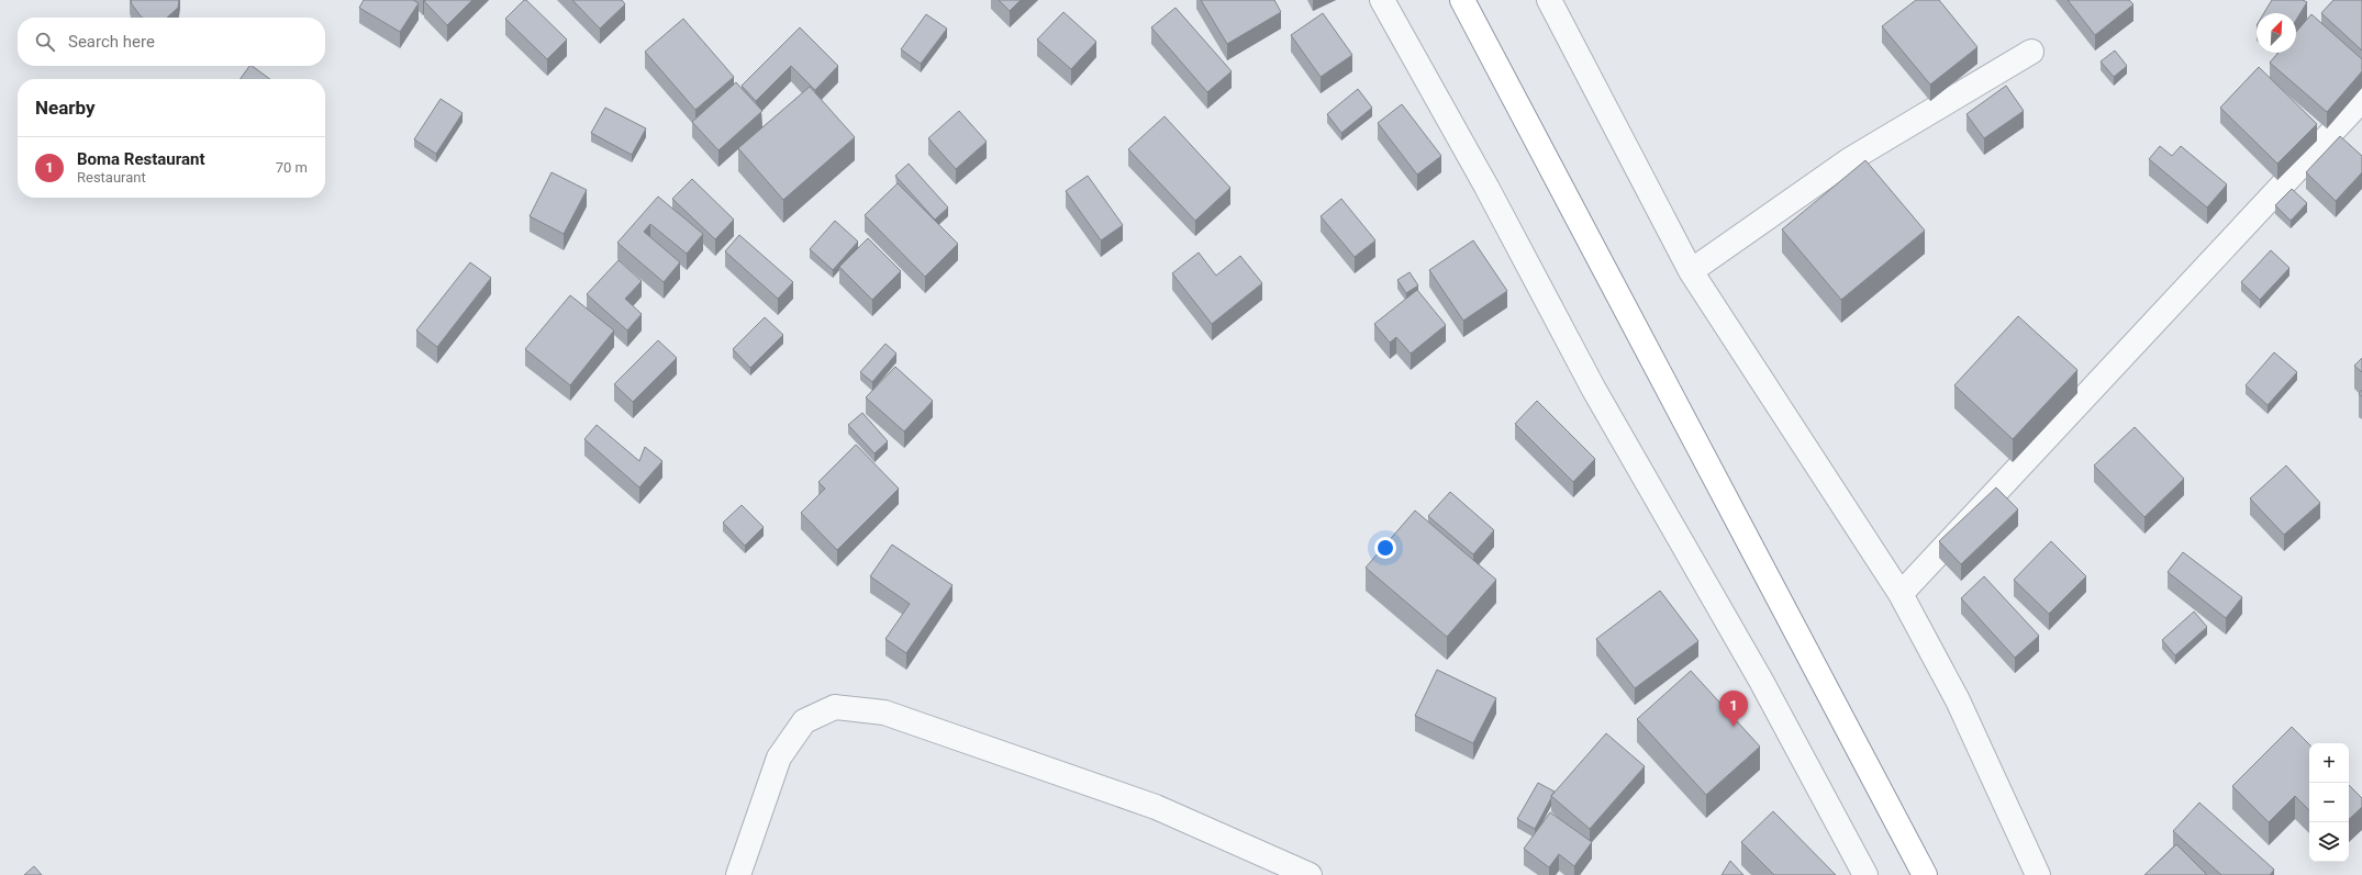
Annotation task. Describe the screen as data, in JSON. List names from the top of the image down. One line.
{"north":"top right","page":{"search":"Search here","heading":"Nearby","list":[{"mark":"1","name":"Boma Restaurant","note":"Restaurant","value":"70 m"}],"pins":"1","map_buttons":["+","−"]}}
